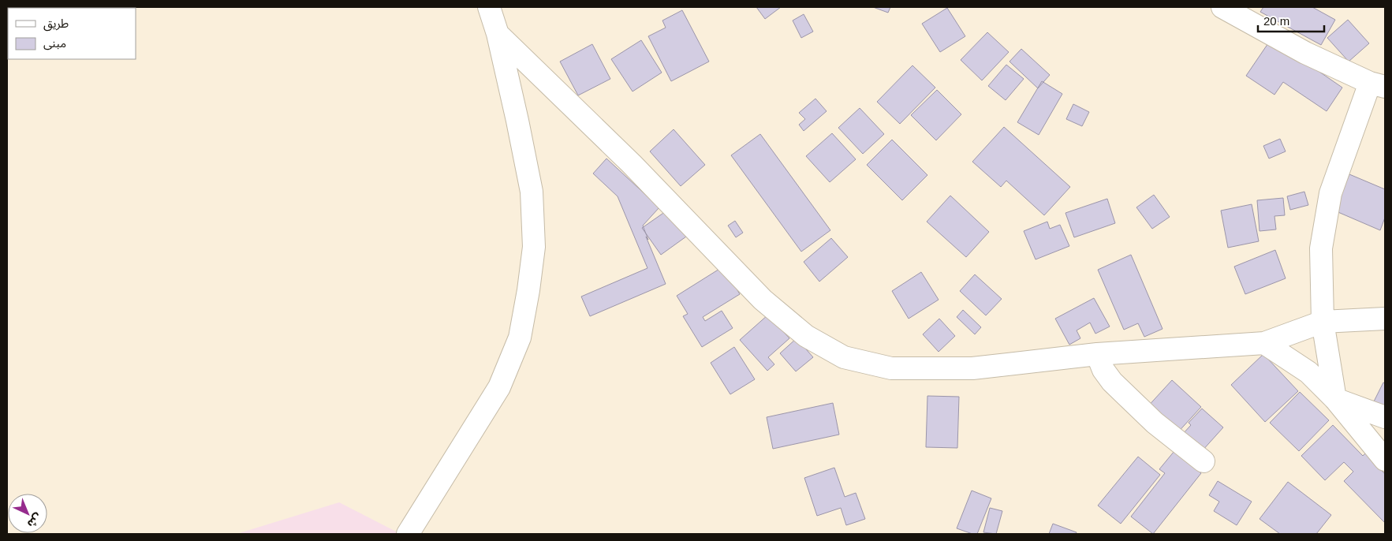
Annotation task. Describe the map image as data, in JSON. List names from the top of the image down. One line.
{"legend":["طريق","مبنى"],"scale_bar":"20 m","north":"bottom right"}
